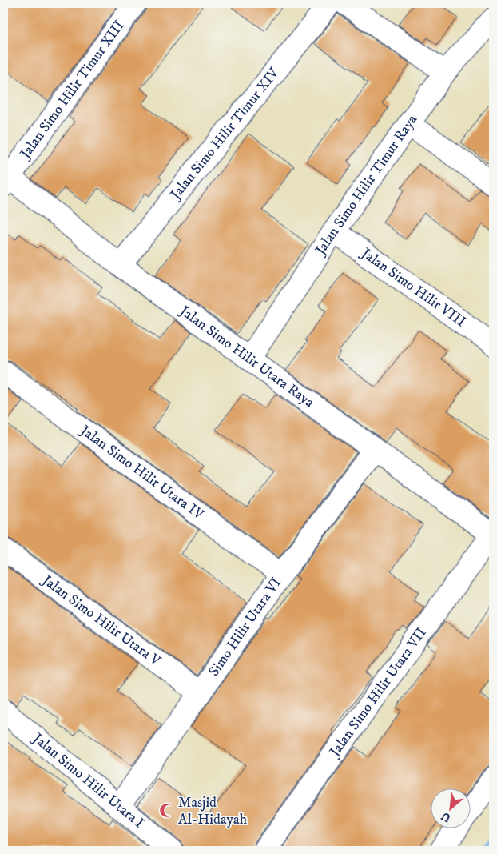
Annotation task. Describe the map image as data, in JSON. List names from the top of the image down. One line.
{"streets":{"street":["Jalan Simo Hilir Timur XIII","Jalan Simo Hilir Timur XIV","Jalan Simo Hilir Timur Raya","Jalan Simo Hilir VIII","Jalan Simo Hilir Utara Raya","Jalan Simo Hilir Utara IV","Jalan Simo Hilir Utara V","Simo Hilir Utara VI","Jalan Simo Hilir Utara VII","Jalan Simo Hilir Utara I"]},"crossings":[["Jalan Simo Hilir Timur XIII","Jalan Simo Hilir Utara Raya"],["Jalan Simo Hilir Timur XIV","Jalan Simo Hilir Utara Raya"],["Jalan Simo Hilir Timur Raya","Jalan Simo Hilir VIII"],["Jalan Simo Hilir Timur Raya","Jalan Simo Hilir Utara Raya"],["Jalan Simo Hilir Utara Raya","Simo Hilir Utara VI"],["Jalan Simo Hilir Utara Raya","Jalan Simo Hilir Utara VII"],["Jalan Simo Hilir Utara IV","Simo Hilir Utara VI"],["Jalan Simo Hilir Utara V","Simo Hilir Utara VI"],["Simo Hilir Utara VI","Jalan Simo Hilir Utara I"]],"places":{"mosque":["Masjid Al-Hidayah"]},"north":"bottom left"}
